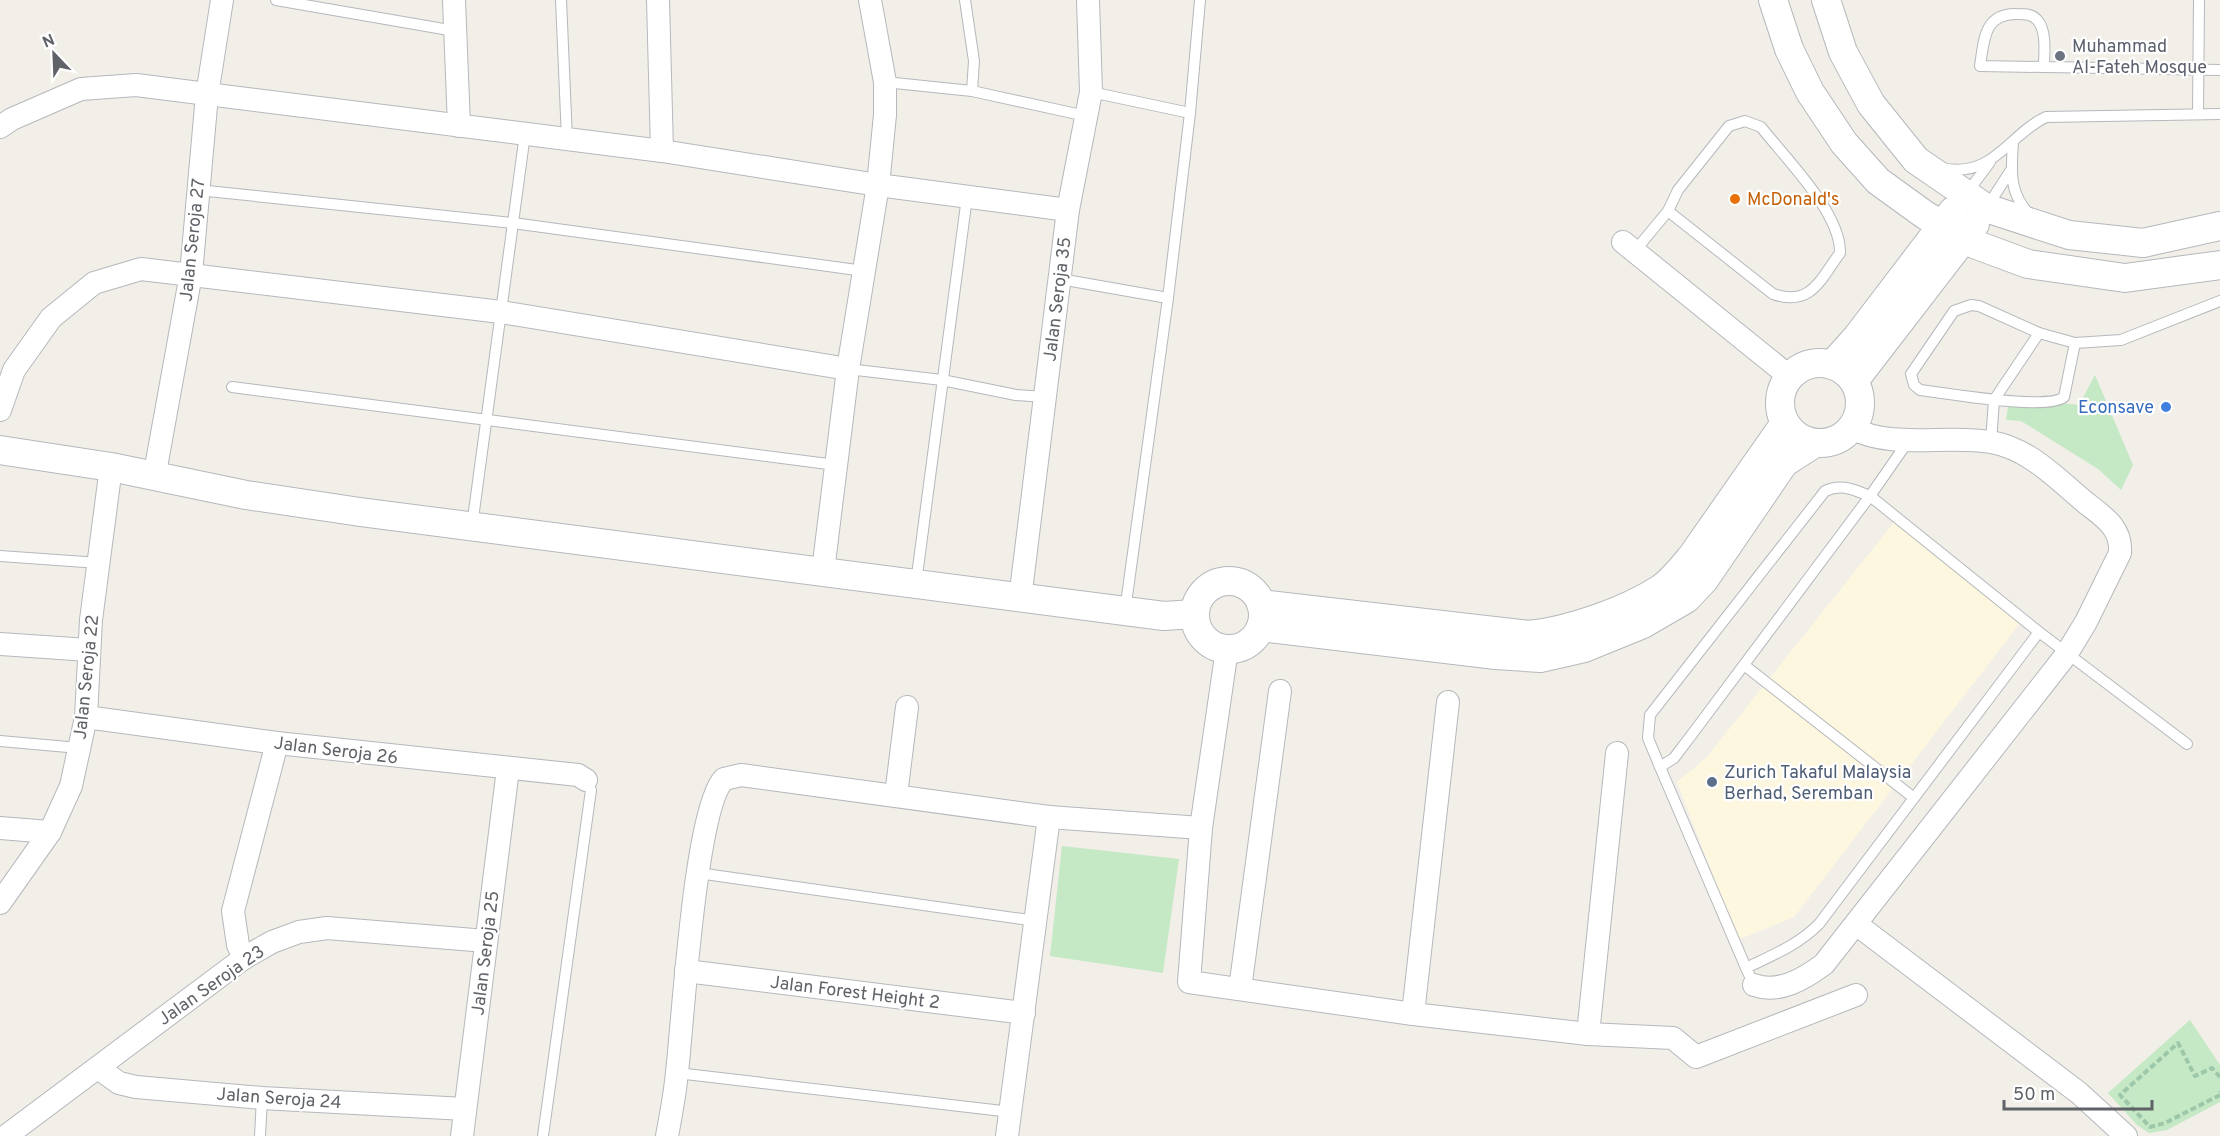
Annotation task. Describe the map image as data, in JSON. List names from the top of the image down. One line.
{"streets":{"street":["Jalan Seroja 27","Jalan Seroja 35","Jalan Seroja 22","Jalan Seroja 26","Jalan Seroja 25","Jalan Seroja 23","Jalan Forest Height 2","Jalan Seroja 24"]},"crossings":[["Jalan Seroja 22","Jalan Seroja 26"],["Jalan Seroja 26","Jalan Seroja 25"],["Jalan Seroja 25","Jalan Seroja 23"],["Jalan Seroja 25","Jalan Seroja 24"],["Jalan Seroja 23","Jalan Seroja 24"]],"places":["Muhammad Al-Fateh Mosque","McDonald's","Econsave","Zurich Takaful Malaysia Berhad, Seremban"],"scale_bar":"50 m","north":"top left"}
